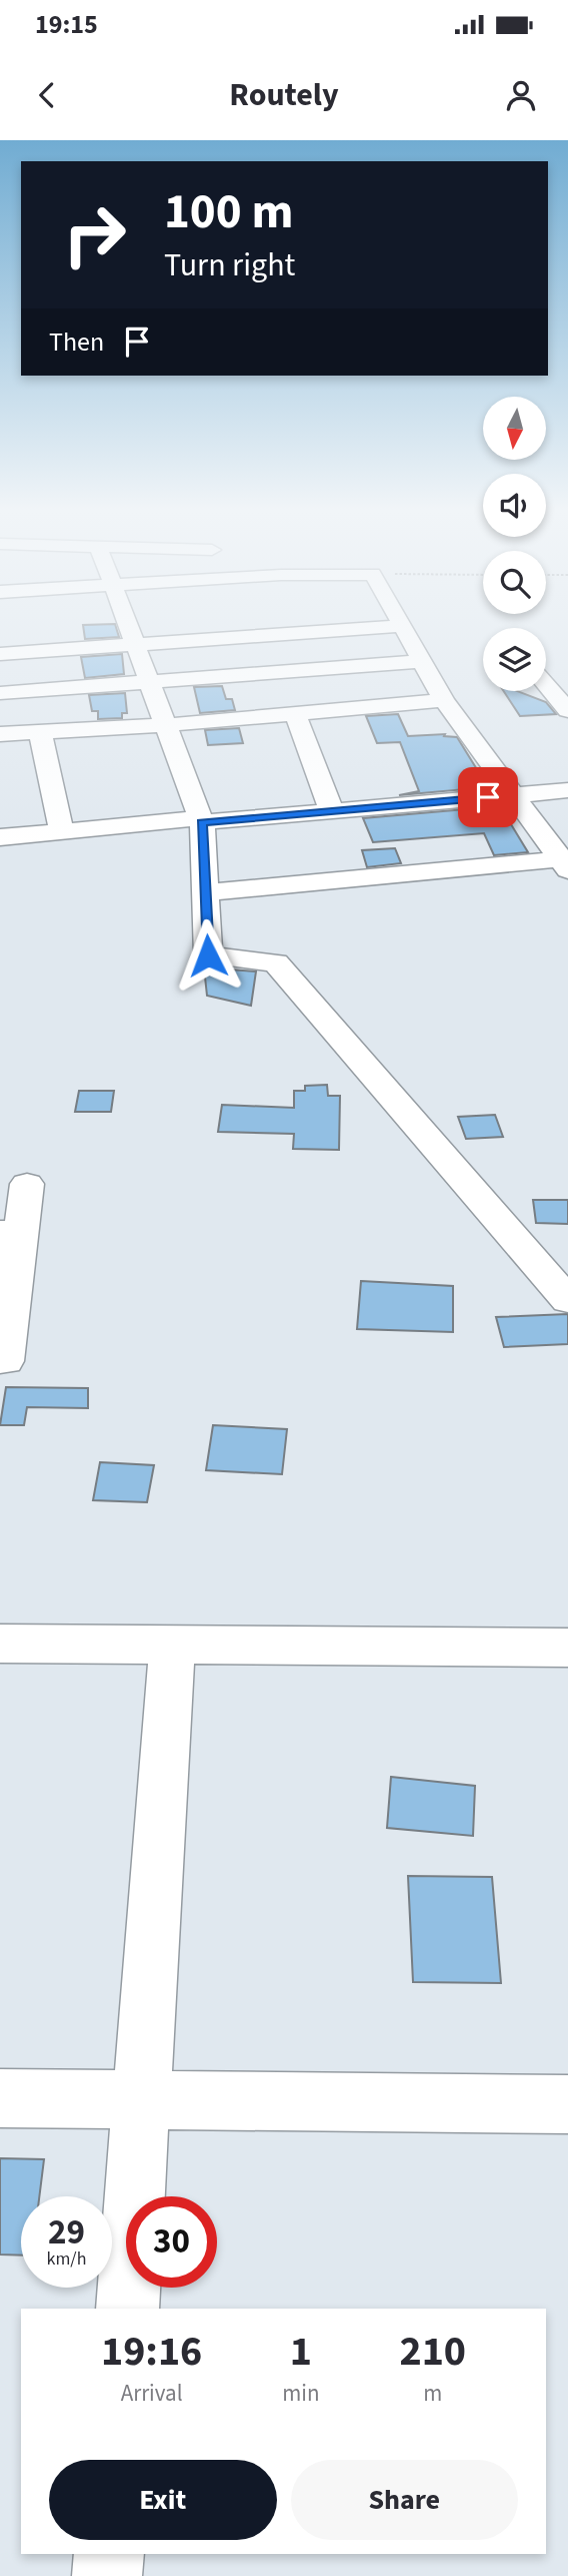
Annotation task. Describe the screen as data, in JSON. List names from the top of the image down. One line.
{"north":"bottom","page":{"status":"19:15","header":"Routely","turn":["100 m","Turn right"],"then":"Then","speed":"29 km/h","limit":"30","eta":["19:16","Arrival","1","min","210","m"],"buttons":["Exit","Share"]}}
